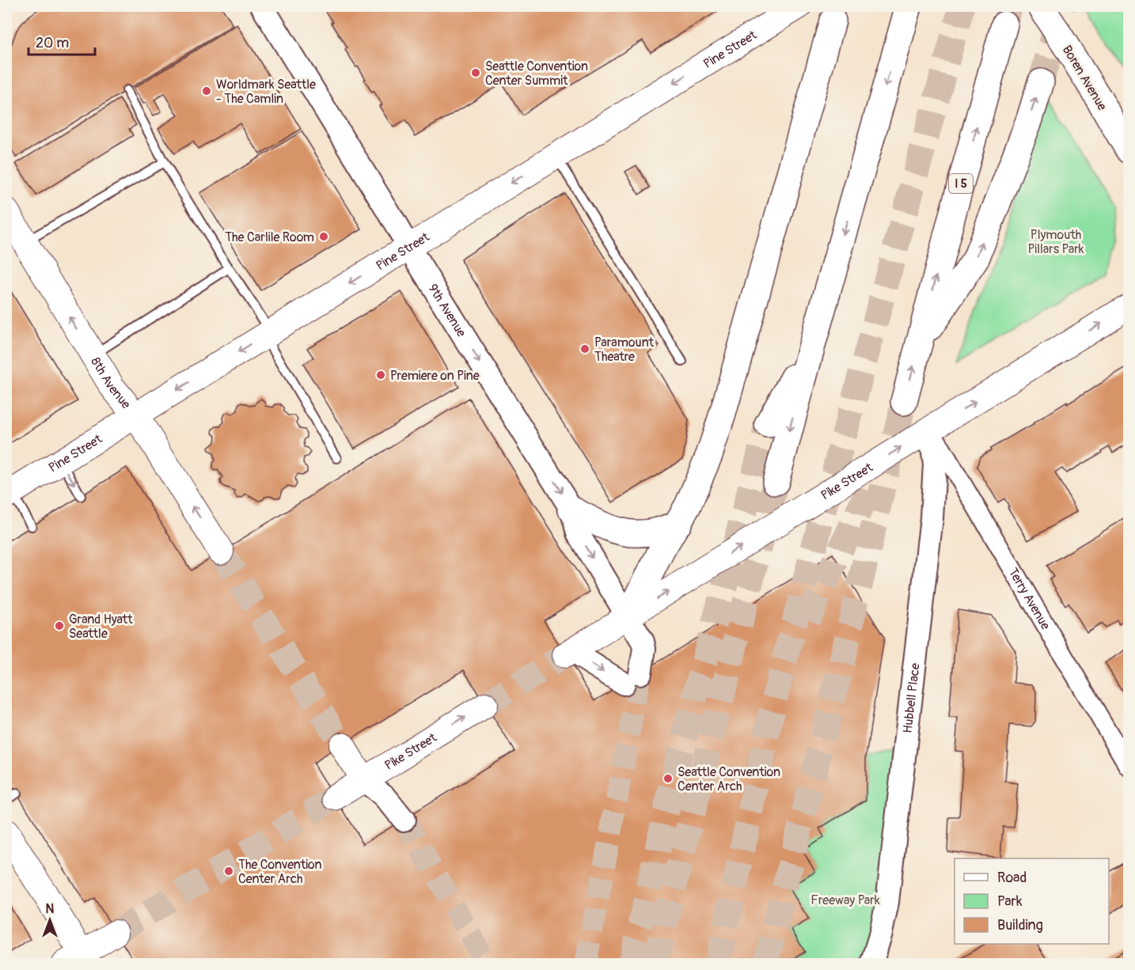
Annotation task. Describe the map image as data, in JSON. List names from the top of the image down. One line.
{"streets":{"main road":["Pine Street","Boren Avenue","I 5","8th Avenue","Pike Street"],"street":["9th Avenue","Terry Avenue","Hubbell Place"]},"crossings":[["Pine Street","9th Avenue"],["Pine Street","8th Avenue"],["9th Avenue","Pike Street"],["Pike Street","Terry Avenue"],["Pike Street","Hubbell Place"],["Terry Avenue","Hubbell Place"]],"one_way":["Pine Street","8th Avenue","Pike Street"],"parks":["Plymouth Pillars Park","Freeway Park"],"places":["Seattle Convention Center Summit","Worldmark Seattle - The Camlin","The Carlile Room","Paramount Theatre","Premiere on Pine","Grand Hyatt Seattle","Seattle Convention Center Arch","The Convention Center Arch"],"legend":["Road","Park","Building"],"scale_bar":"20 m","north":"top"}
